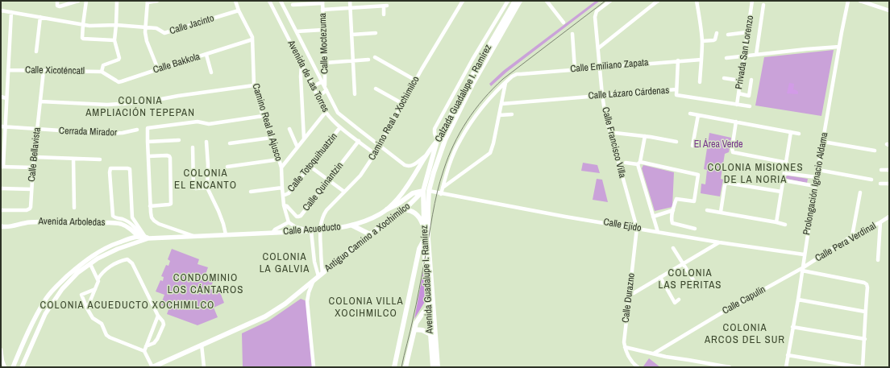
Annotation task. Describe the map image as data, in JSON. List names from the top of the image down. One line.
{"streets":{"main road":["Calzada Guadalupe I. Ramírez","Antiguo Camino a Xochimilco","Avenida Guadalupe I. Ramírez"],"street":["Calle Jacinto","Calle Moctezuma","Privada San Lorenzo","Calle Bakkola","Calle Emiliano Zapata","Calle Xicoténcatl","Avenida de Las Torres","Calle Lázaro Cárdenas","Camino Real a Xochimilco","Camino Real al Ajusco","Cerrada Mirador","Calle Francisco Villa","Calle Bellavista","Calle Totoquihuatzin","Prolongación Ignacio Aldama","Calle Quinantzin","Avenida Arboledas","Calle Ejido","Calle Acueducto","Calle Pera Verdinal","Calle Durazno","Calle Capulín"]},"crossings":[["Calle Jacinto","Camino Real al Ajusco"],["Calle Moctezuma","Avenida de Las Torres"],["Privada San Lorenzo","Calle Lázaro Cárdenas"],["Calle Bakkola","Calle Xicoténcatl"],["Calle Bakkola","Camino Real al Ajusco"],["Calle Emiliano Zapata","Calle Francisco Villa"],["Calle Xicoténcatl","Calle Bellavista"],["Avenida de Las Torres","Camino Real a Xochimilco"],["Avenida de Las Torres","Calle Totoquihuatzin"],["Avenida de Las Torres","Calle Quinantzin"],["Avenida de Las Torres","Calle Acueducto"],["Calzada Guadalupe I. Ramírez","Calle Ejido"],["Calzada Guadalupe I. Ramírez","Calle Acueducto"],["Calzada Guadalupe I. Ramírez","Antiguo Camino a Xochimilco"],["Calzada Guadalupe I. Ramírez","Avenida Guadalupe I. Ramírez"],["Calle Lázaro Cárdenas","Calle Francisco Villa"],["Camino Real a Xochimilco","Calle Acueducto"],["Camino Real a Xochimilco","Antiguo Camino a Xochimilco"],["Camino Real al Ajusco","Calle Totoquihuatzin"],["Camino Real al Ajusco","Calle Quinantzin"],["Cerrada Mirador","Calle Bellavista"],["Calle Francisco Villa","Calle Ejido"],["Calle Francisco Villa","Calle Durazno"],["Prolongación Ignacio Aldama","Calle Ejido"],["Prolongación Ignacio Aldama","Calle Pera Verdinal"],["Prolongación Ignacio Aldama","Calle Capulín"],["Avenida Arboledas","Calle Acueducto"],["Calle Ejido","Avenida Guadalupe I. Ramírez"],["Calle Ejido","Calle Durazno"],["Antiguo Camino a Xochimilco","Avenida Guadalupe I. Ramírez"],["Calle Pera Verdinal","Calle Capulín"]],"districts":["COLONIA AMPLIACIÓN TEPEPAN","COLONIA MISIONES DE LA NORIA","COLONIA EL ENCANTO","COLONIA LA GALVIA","COLONIA LAS PERITAS","CONDOMINIO LOS CÁNTAROS","COLONIA VILLA XOCIHMILCO","COLONIA ACUEDUCTO XOCHIMILCO","COLONIA ARCOS DEL SUR"],"parks":["El Área Verde"]}
